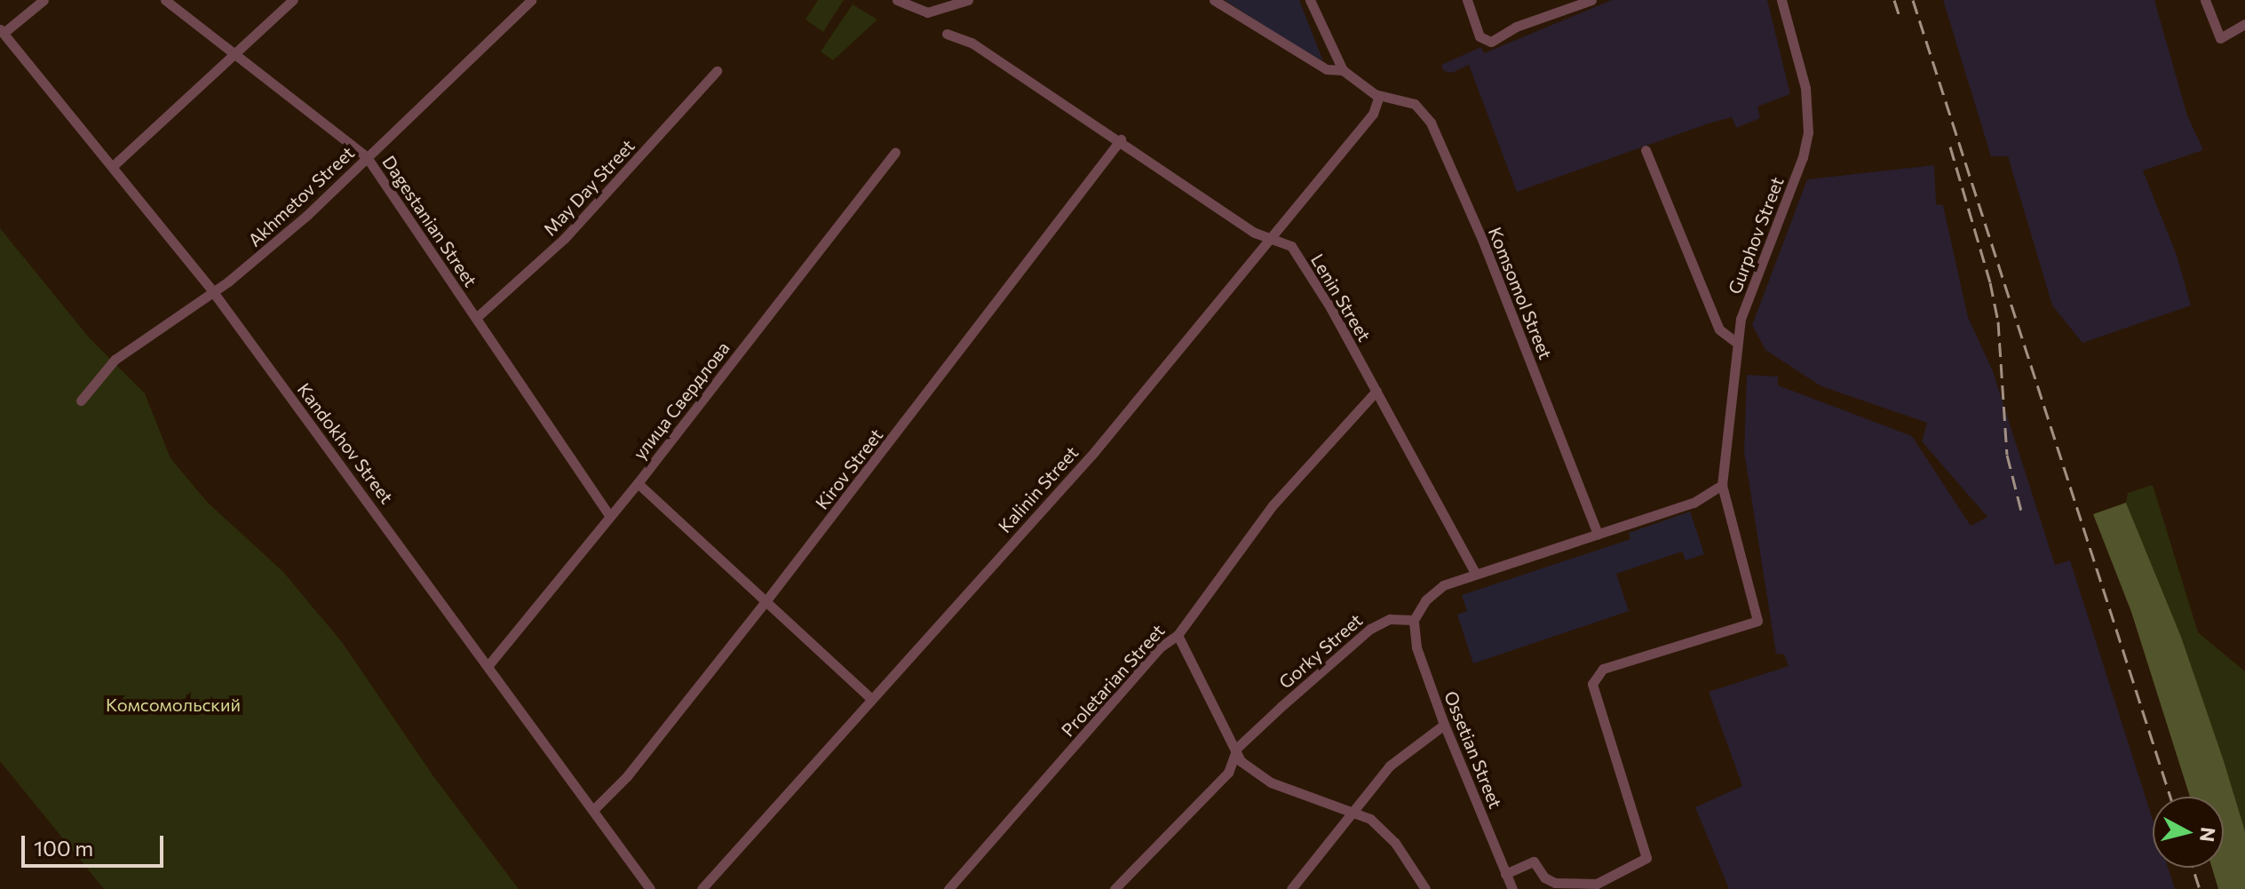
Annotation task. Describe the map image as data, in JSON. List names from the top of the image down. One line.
{"streets":{"street":["May Day Street","Akhmetov Street","Dagestanian Street","Gurphov Street","Komsomol Street","Lenin Street","улица Свердлова","Kandokhov Street","Kirov Street","Kalinin Street","Gorky Street","Proletarian Street","Ossetian Street"]},"crossings":[["May Day Street","Dagestanian Street"],["Akhmetov Street","Dagestanian Street"],["Akhmetov Street","Kandokhov Street"],["Dagestanian Street","улица Свердлова"],["Komsomol Street","Kalinin Street"],["Lenin Street","Kirov Street"],["Lenin Street","Kalinin Street"],["Lenin Street","Proletarian Street"],["улица Свердлова","Kandokhov Street"],["Kandokhov Street","Kirov Street"],["Gorky Street","Ossetian Street"]],"parks":["Комсомольский"],"scale_bar":"100 m","north":"right"}
